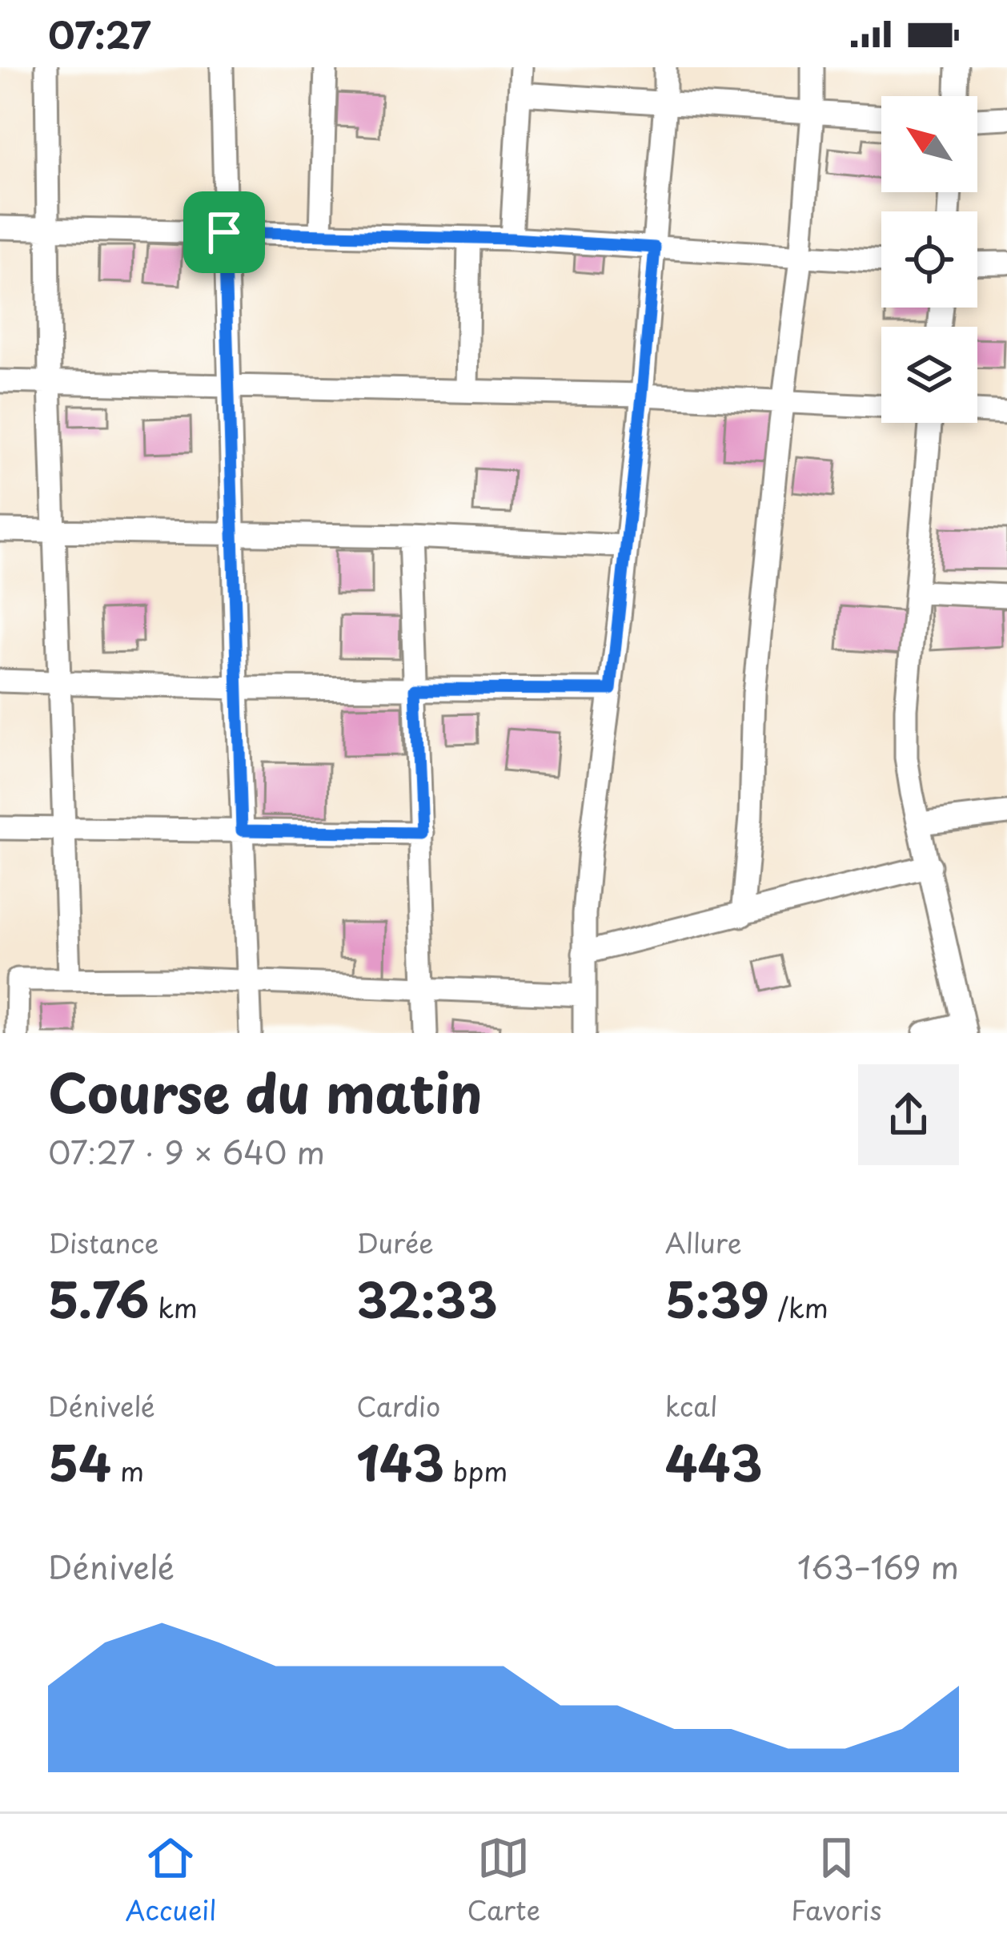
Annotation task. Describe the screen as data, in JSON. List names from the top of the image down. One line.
{"north":"top left","page":{"status":"07:27","heading":["Course du matin","07:27 · 9 × 640 m"],"stats":[["Distance","5.76 km"],["Durée","32:33"],["Allure","5:39 /km"],["Dénivelé","54 m"],["Cardio","143 bpm"],["kcal","443"]],"chart":["Dénivelé","163–169 m"],"tabs":["Accueil","Carte","Favoris"]}}
